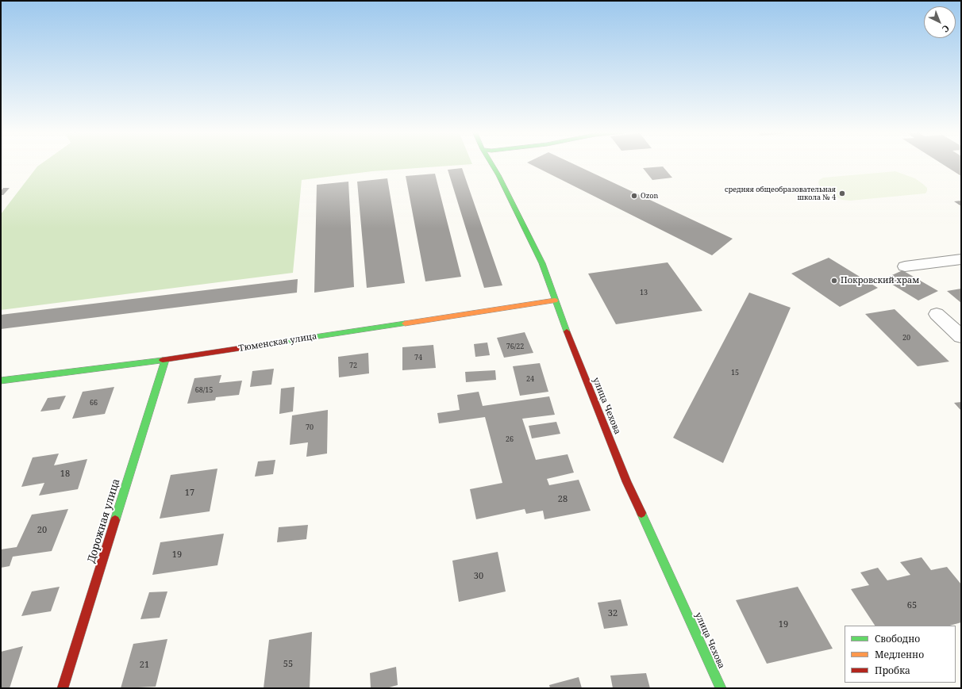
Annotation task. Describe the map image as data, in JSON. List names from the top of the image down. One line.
{"streets":{"main road":["Тюменская улица","улица Чехова","Дорожная улица"]},"crossings":[["Тюменская улица","улица Чехова"],["Тюменская улица","Дорожная улица"]],"places":["средняя общеобразовательная школа № 4","Ozon","Покровский храм"],"house_numbers":["13","20","76/22","74","72","15","24","68/15","66","70","26","18","17","28","20","19","30","65","32","19","55","21"],"legend":["Свободно","Медленно","Пробка"],"north":"bottom right"}
